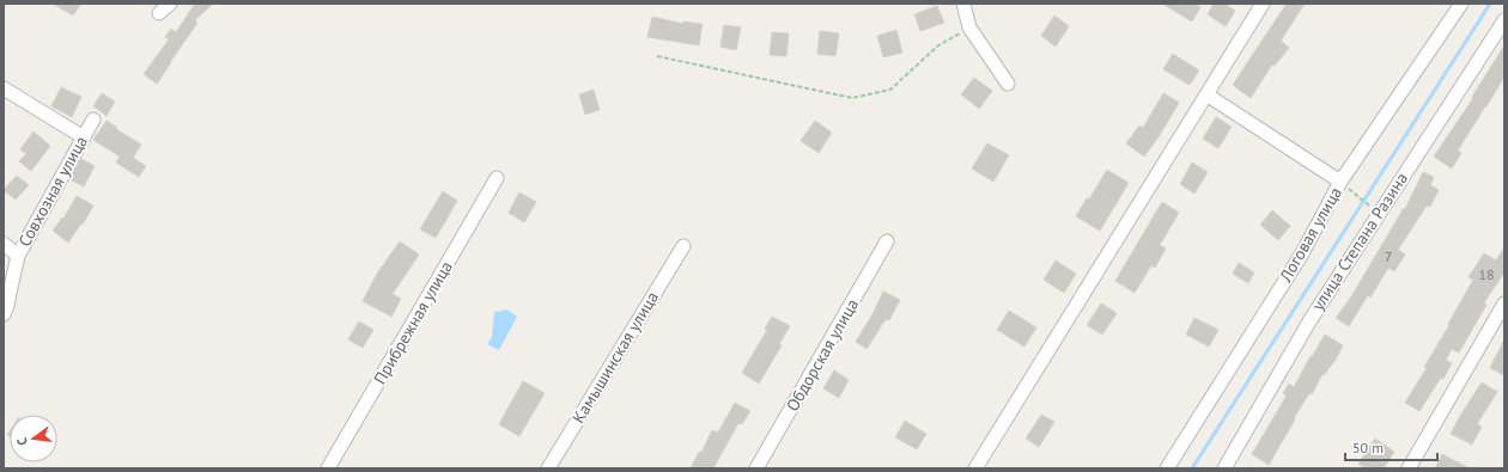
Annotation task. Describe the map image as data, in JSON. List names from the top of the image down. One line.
{"streets":{"street":["Совхозная улица","Логовая улица","улица Степана Разина","Прибрежная улица","Обдорская улица","Камышинская улица"]},"house_numbers":["7","18"],"scale_bar":"50 m","north":"left"}
